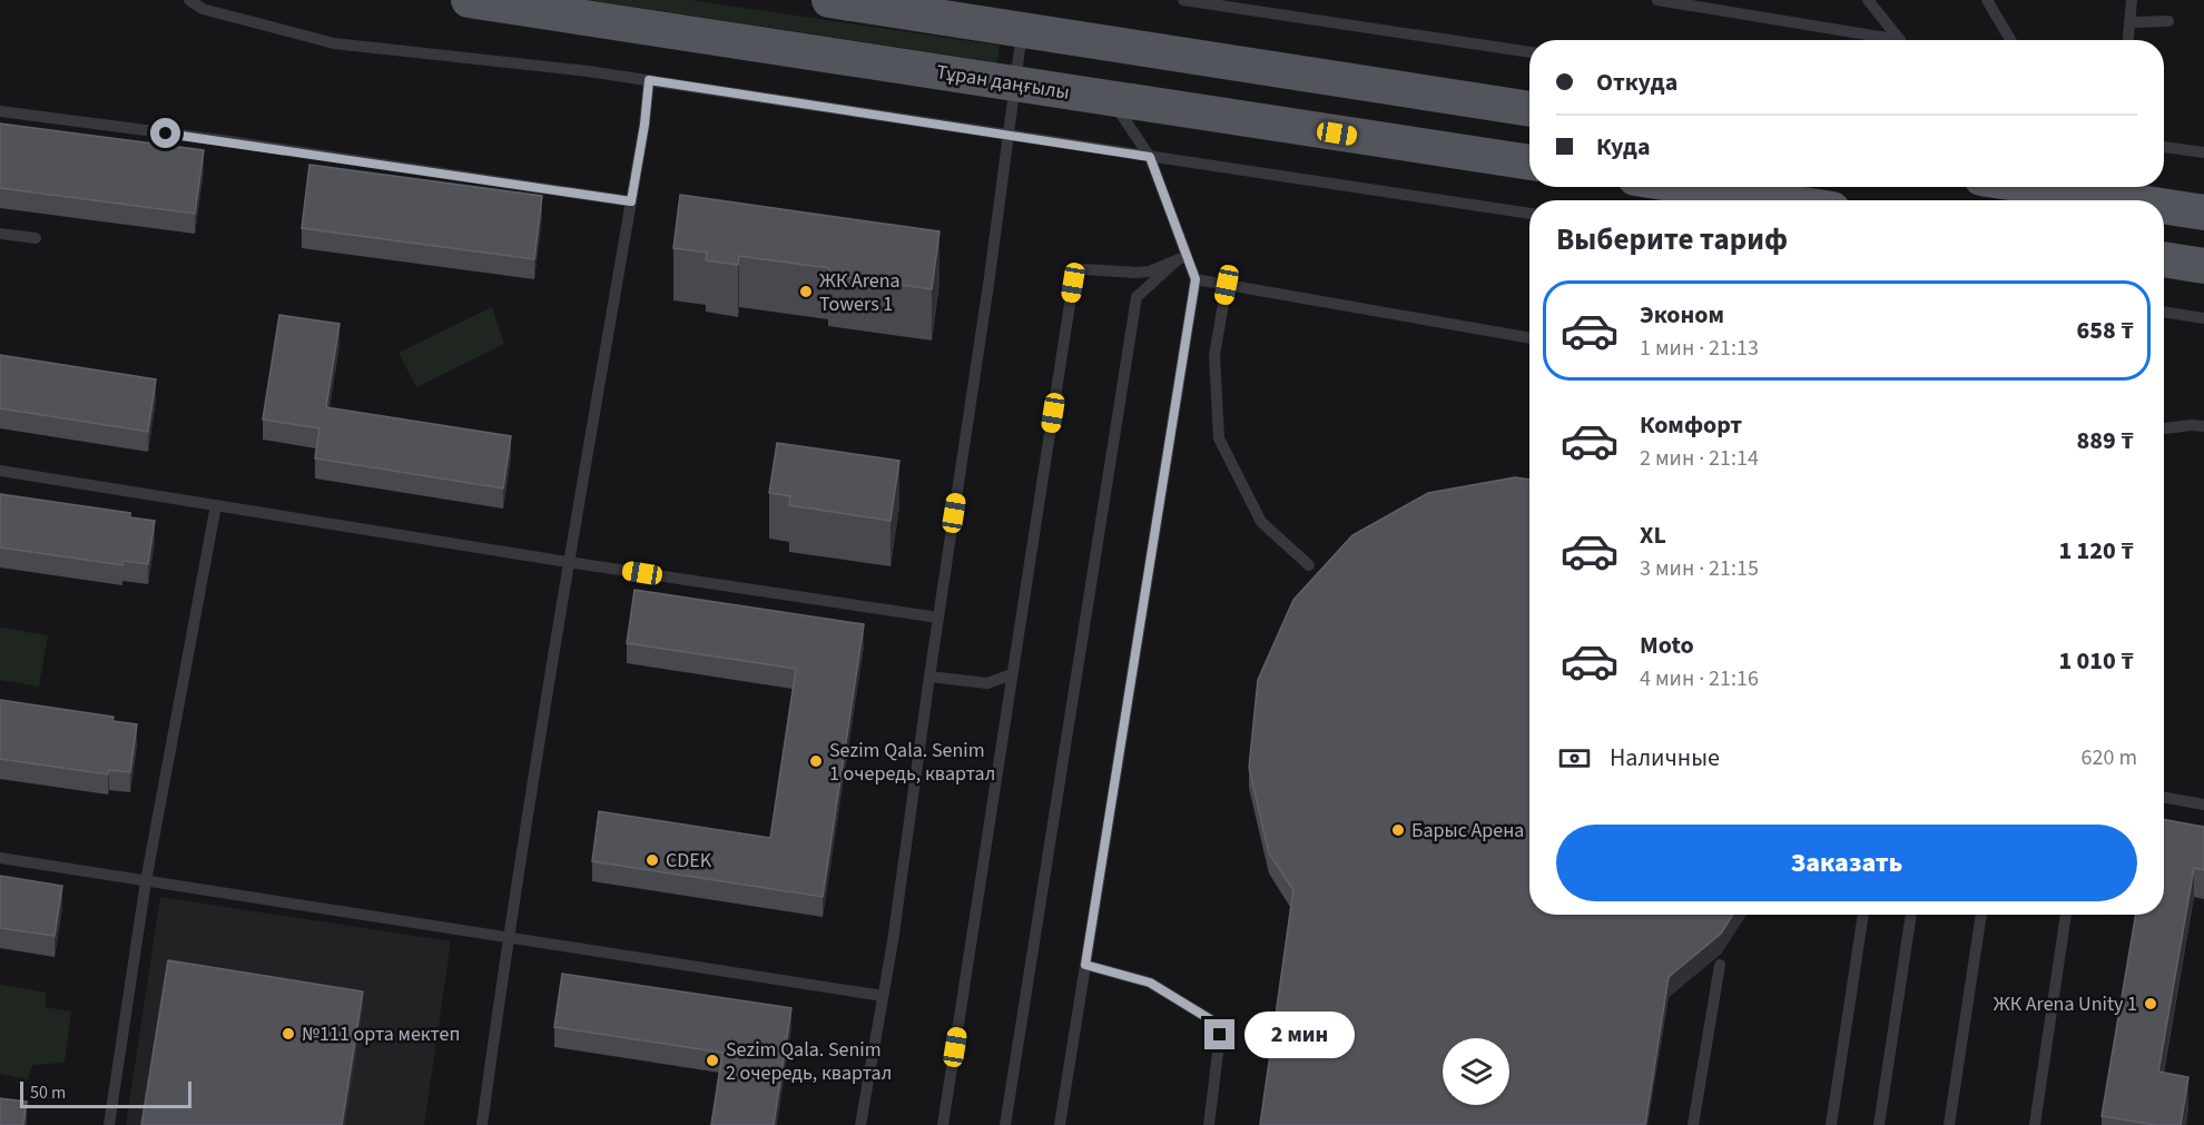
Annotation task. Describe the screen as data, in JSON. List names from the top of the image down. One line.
{"streets":{"main road":["Тұран даңғылы"]},"places":["ЖК Arena Towers 1","Sezim Qala. Senim 1 очередь, квартал","Барыс Арена","CDEK","ЖК Arena Unity 1","№111 орта мектеп","Sezim Qala. Senim 2 очередь, квартал"],"scale_bar":"50 m","page":{"banner":["Откуда","Куда"],"heading":"Выберите тариф","list":[{"name":"Эконом","note":"1 мин · 21:13","value":"658 ₸"},{"name":"Комфорт","note":"2 мин · 21:14","value":"889 ₸"},{"name":"XL","note":"3 мин · 21:15","value":"1 120 ₸"},{"name":"Moto","note":"4 мин · 21:16","value":"1 010 ₸"}],"pay":["Наличные","620 m"],"buttons":"Заказать","bubble":"2 мин","scale":"50 m"}}
